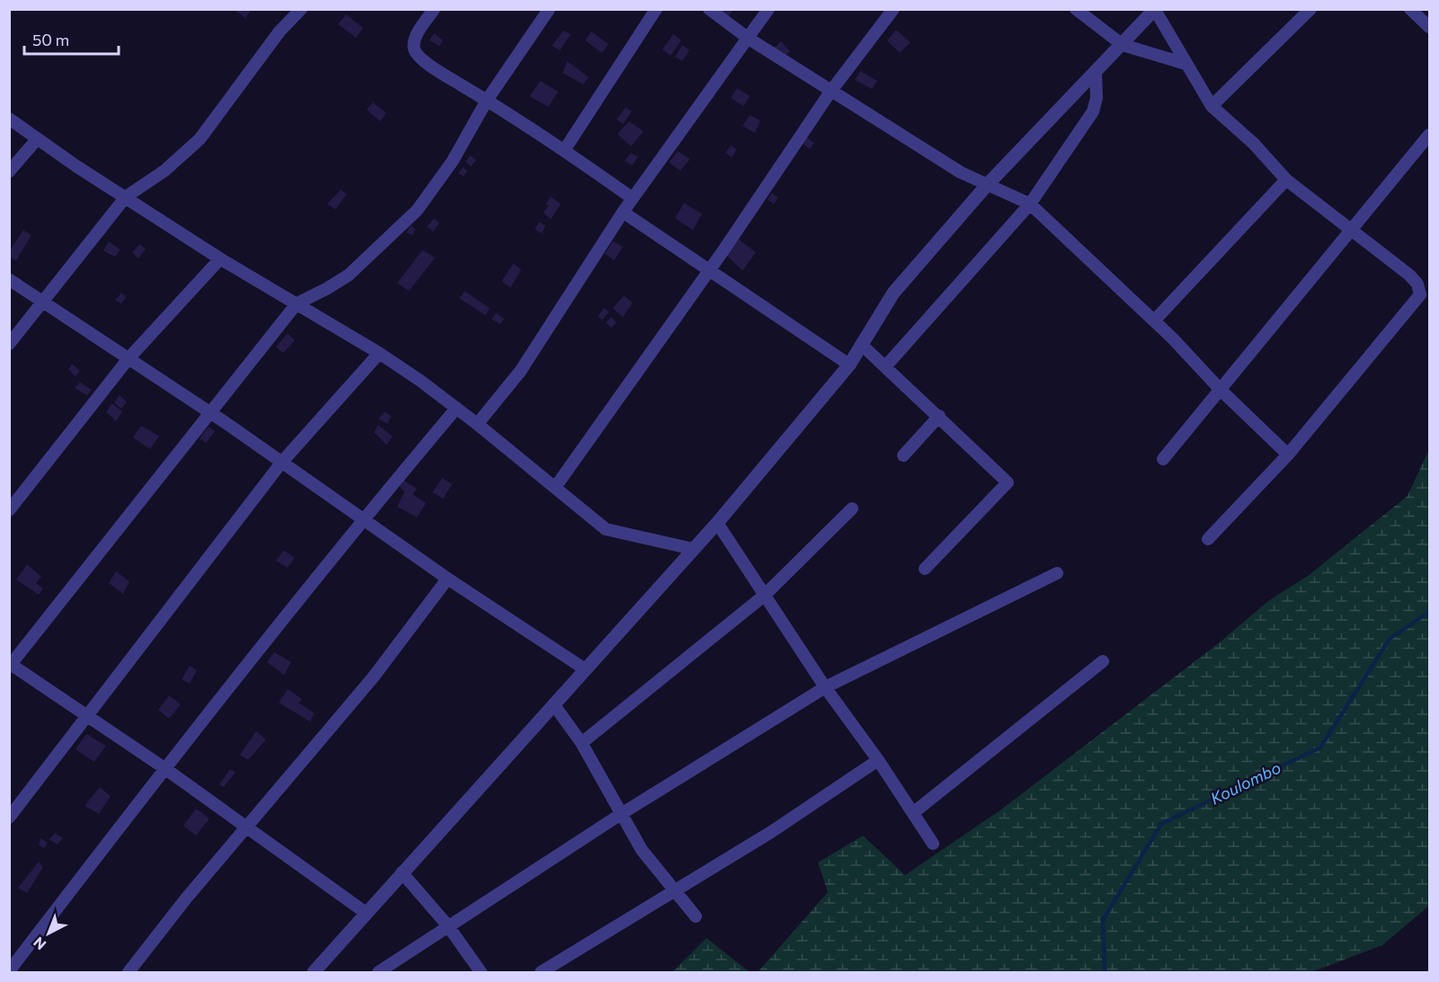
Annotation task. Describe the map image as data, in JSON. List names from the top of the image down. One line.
{"water":["Koulombo"],"scale_bar":"50 m","north":"bottom left"}
